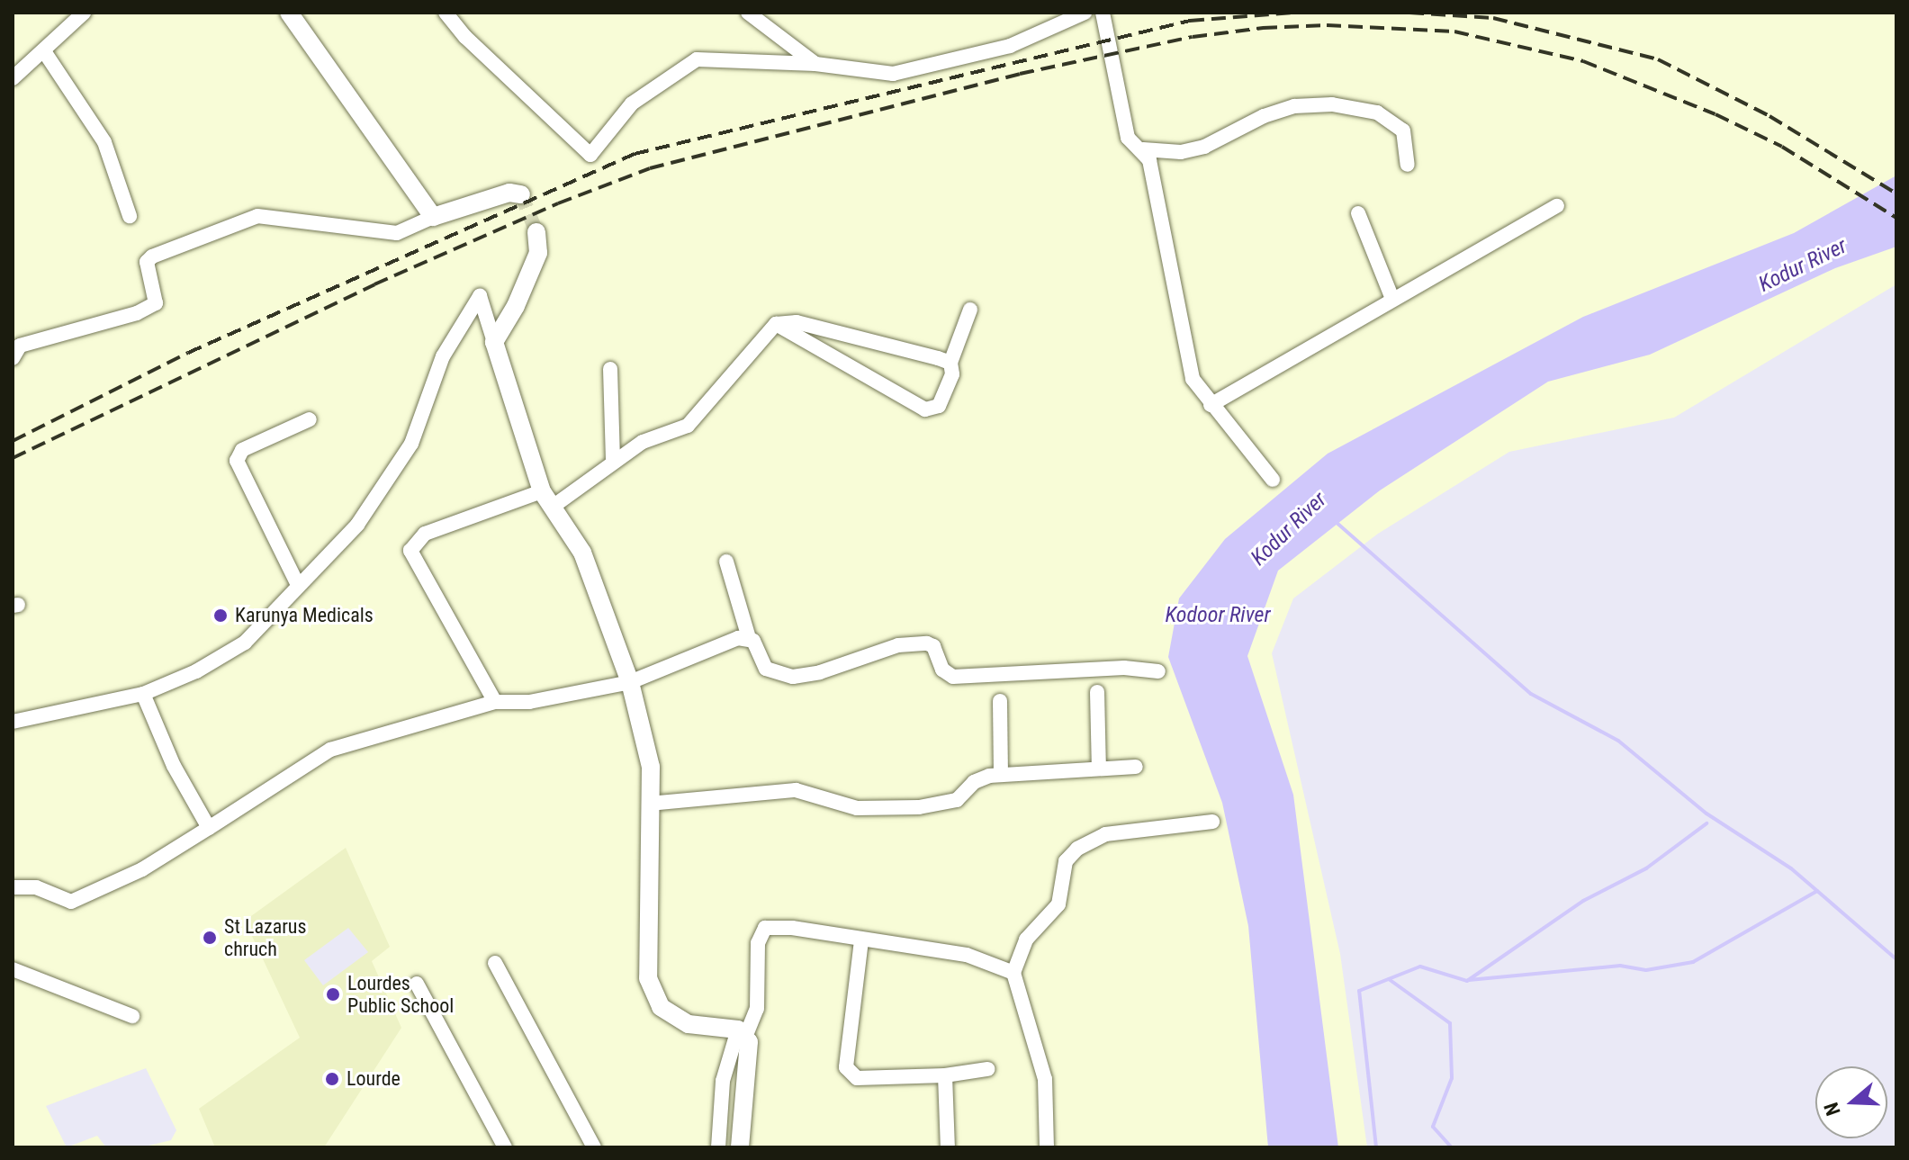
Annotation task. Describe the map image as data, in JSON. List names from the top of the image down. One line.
{"water":["Kodur River","Kodoor River"],"places":["Karunya Medicals","St Lazarus chruch","Lourdes Public School","Lourde"],"north":"left"}
